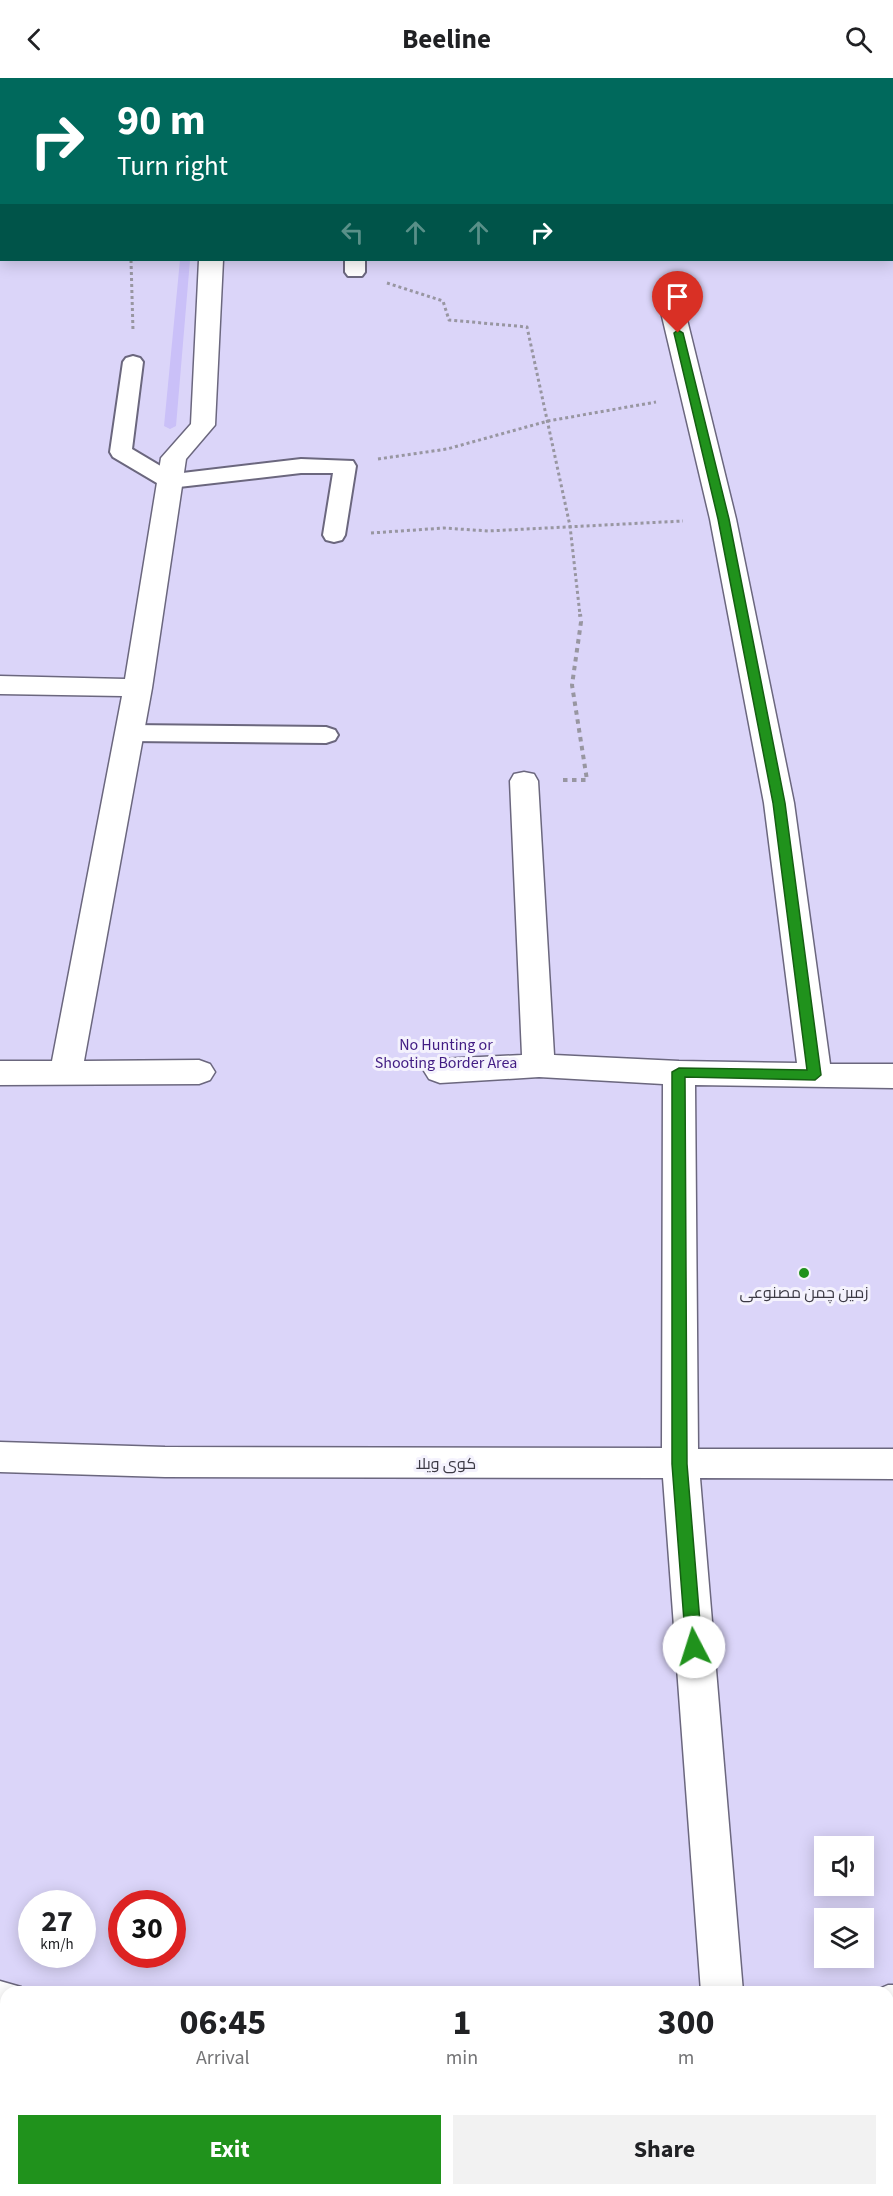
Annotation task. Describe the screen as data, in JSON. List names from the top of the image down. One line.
{"streets":{"street":["کوی ویلا"]},"parks":["No Hunting or Shooting Border Area"],"places":["زمین چمن مصنوعی"],"page":{"header":"Beeline","turn":["90 m","Turn right"],"speed":"27 km/h","limit":"30","eta":["06:45","Arrival","1","min","300","m"],"buttons":["Exit","Share"]}}
